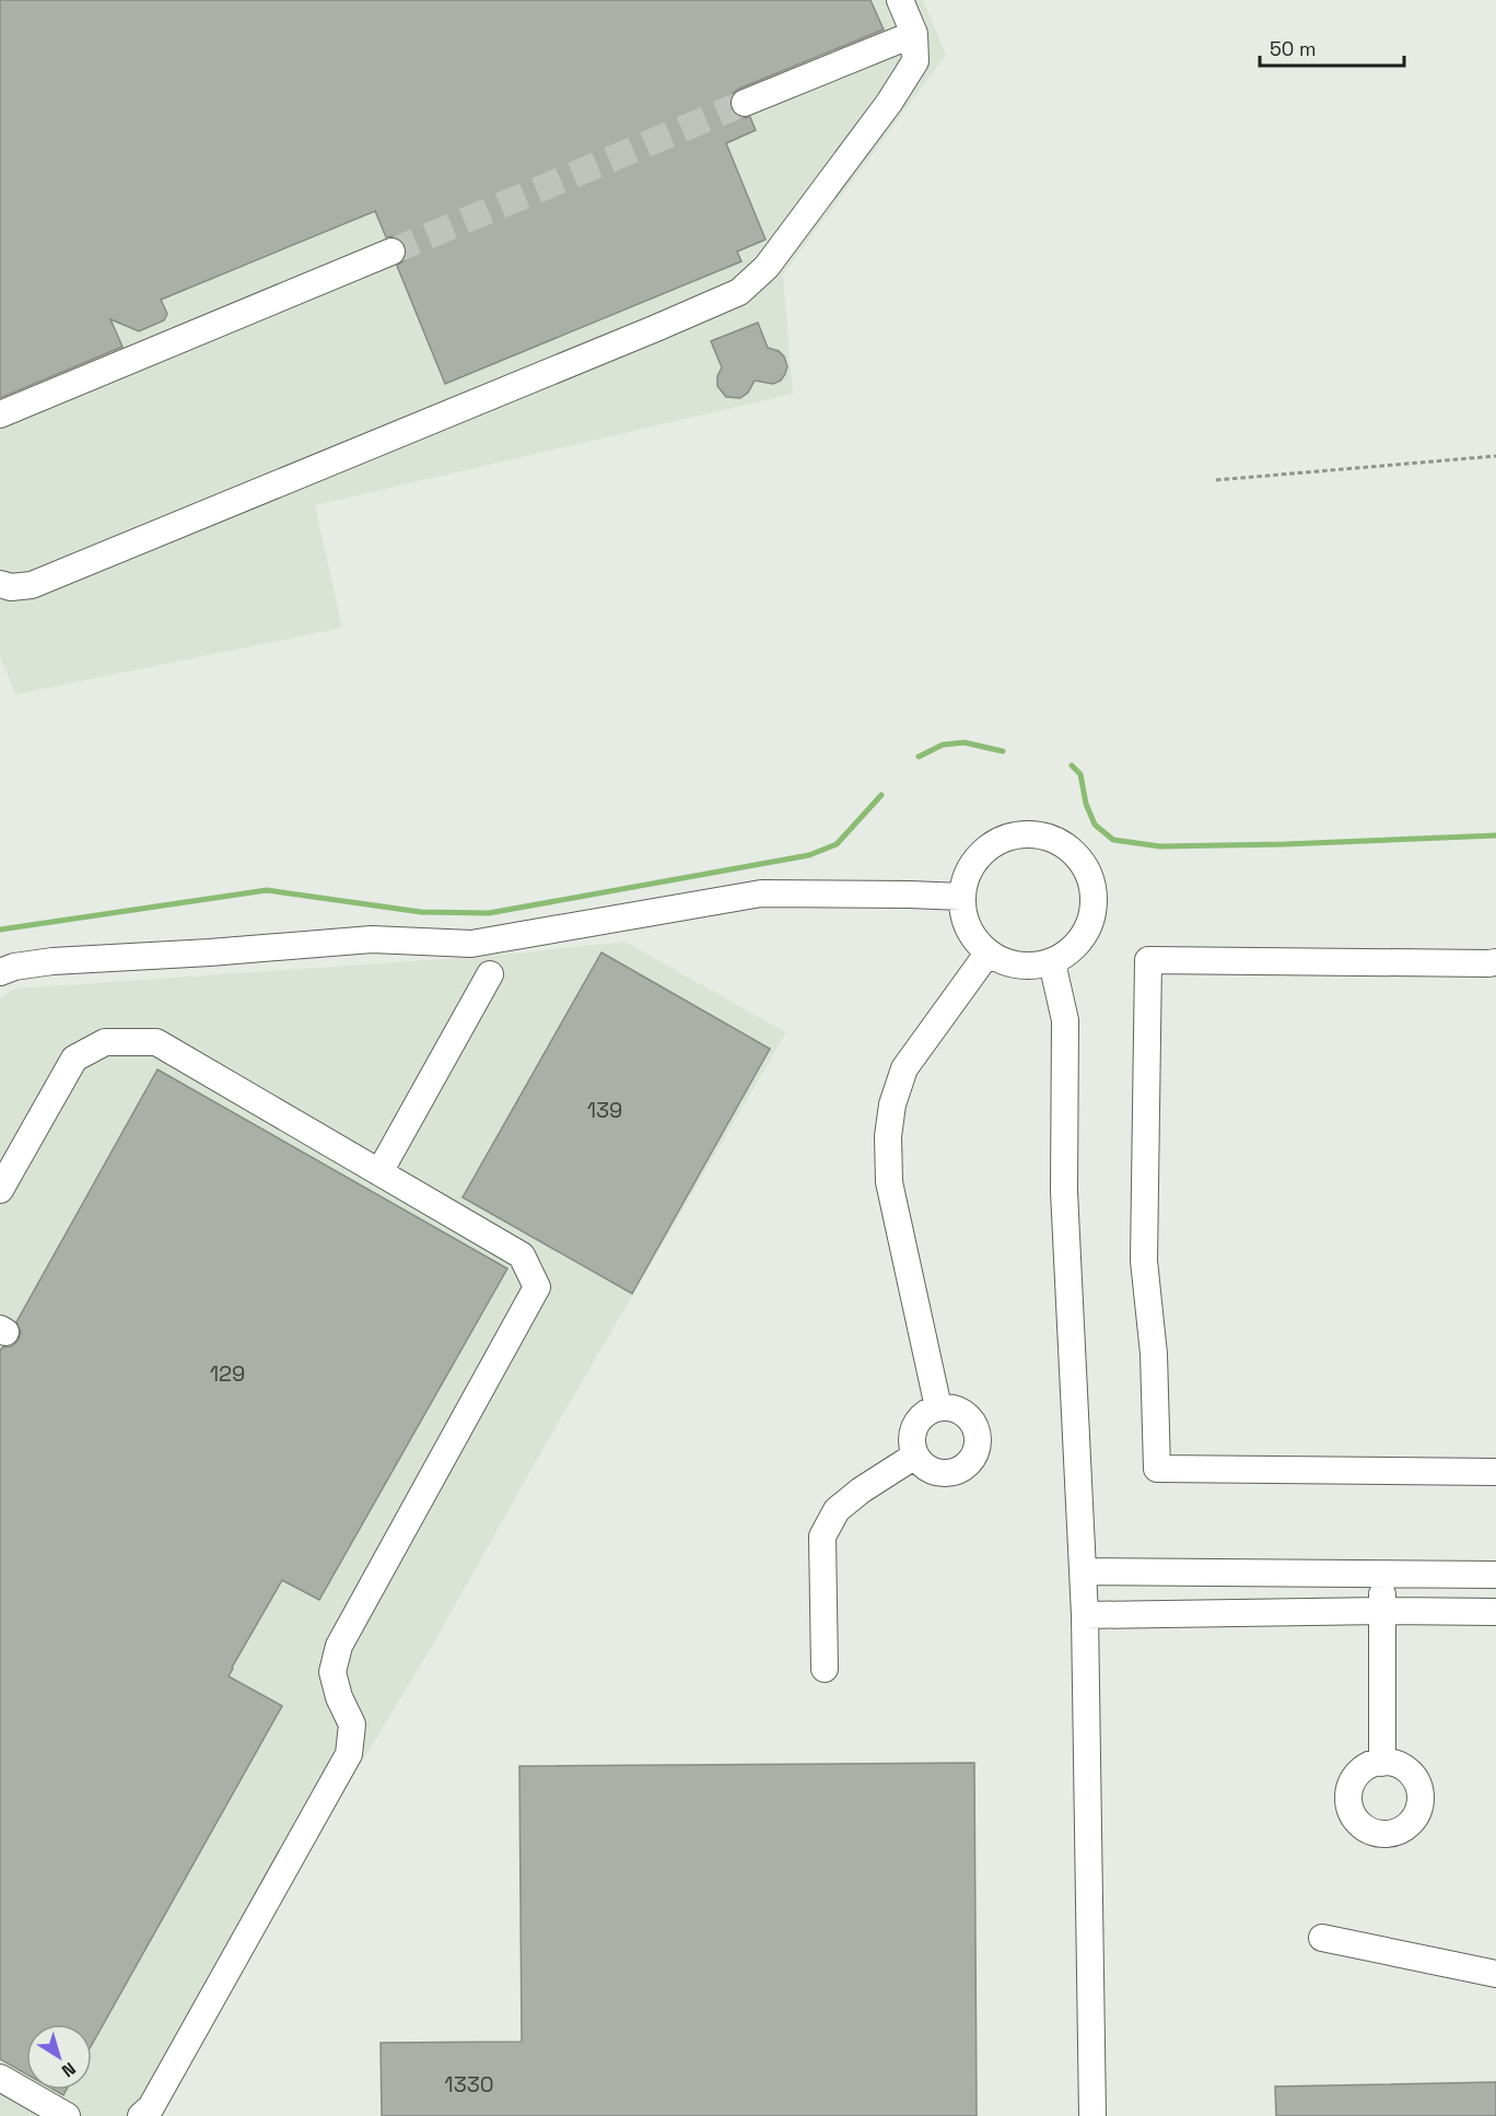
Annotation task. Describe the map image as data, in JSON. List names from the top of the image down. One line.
{"house_numbers":["139","129","1330"],"scale_bar":"50 m","north":"bottom right"}
